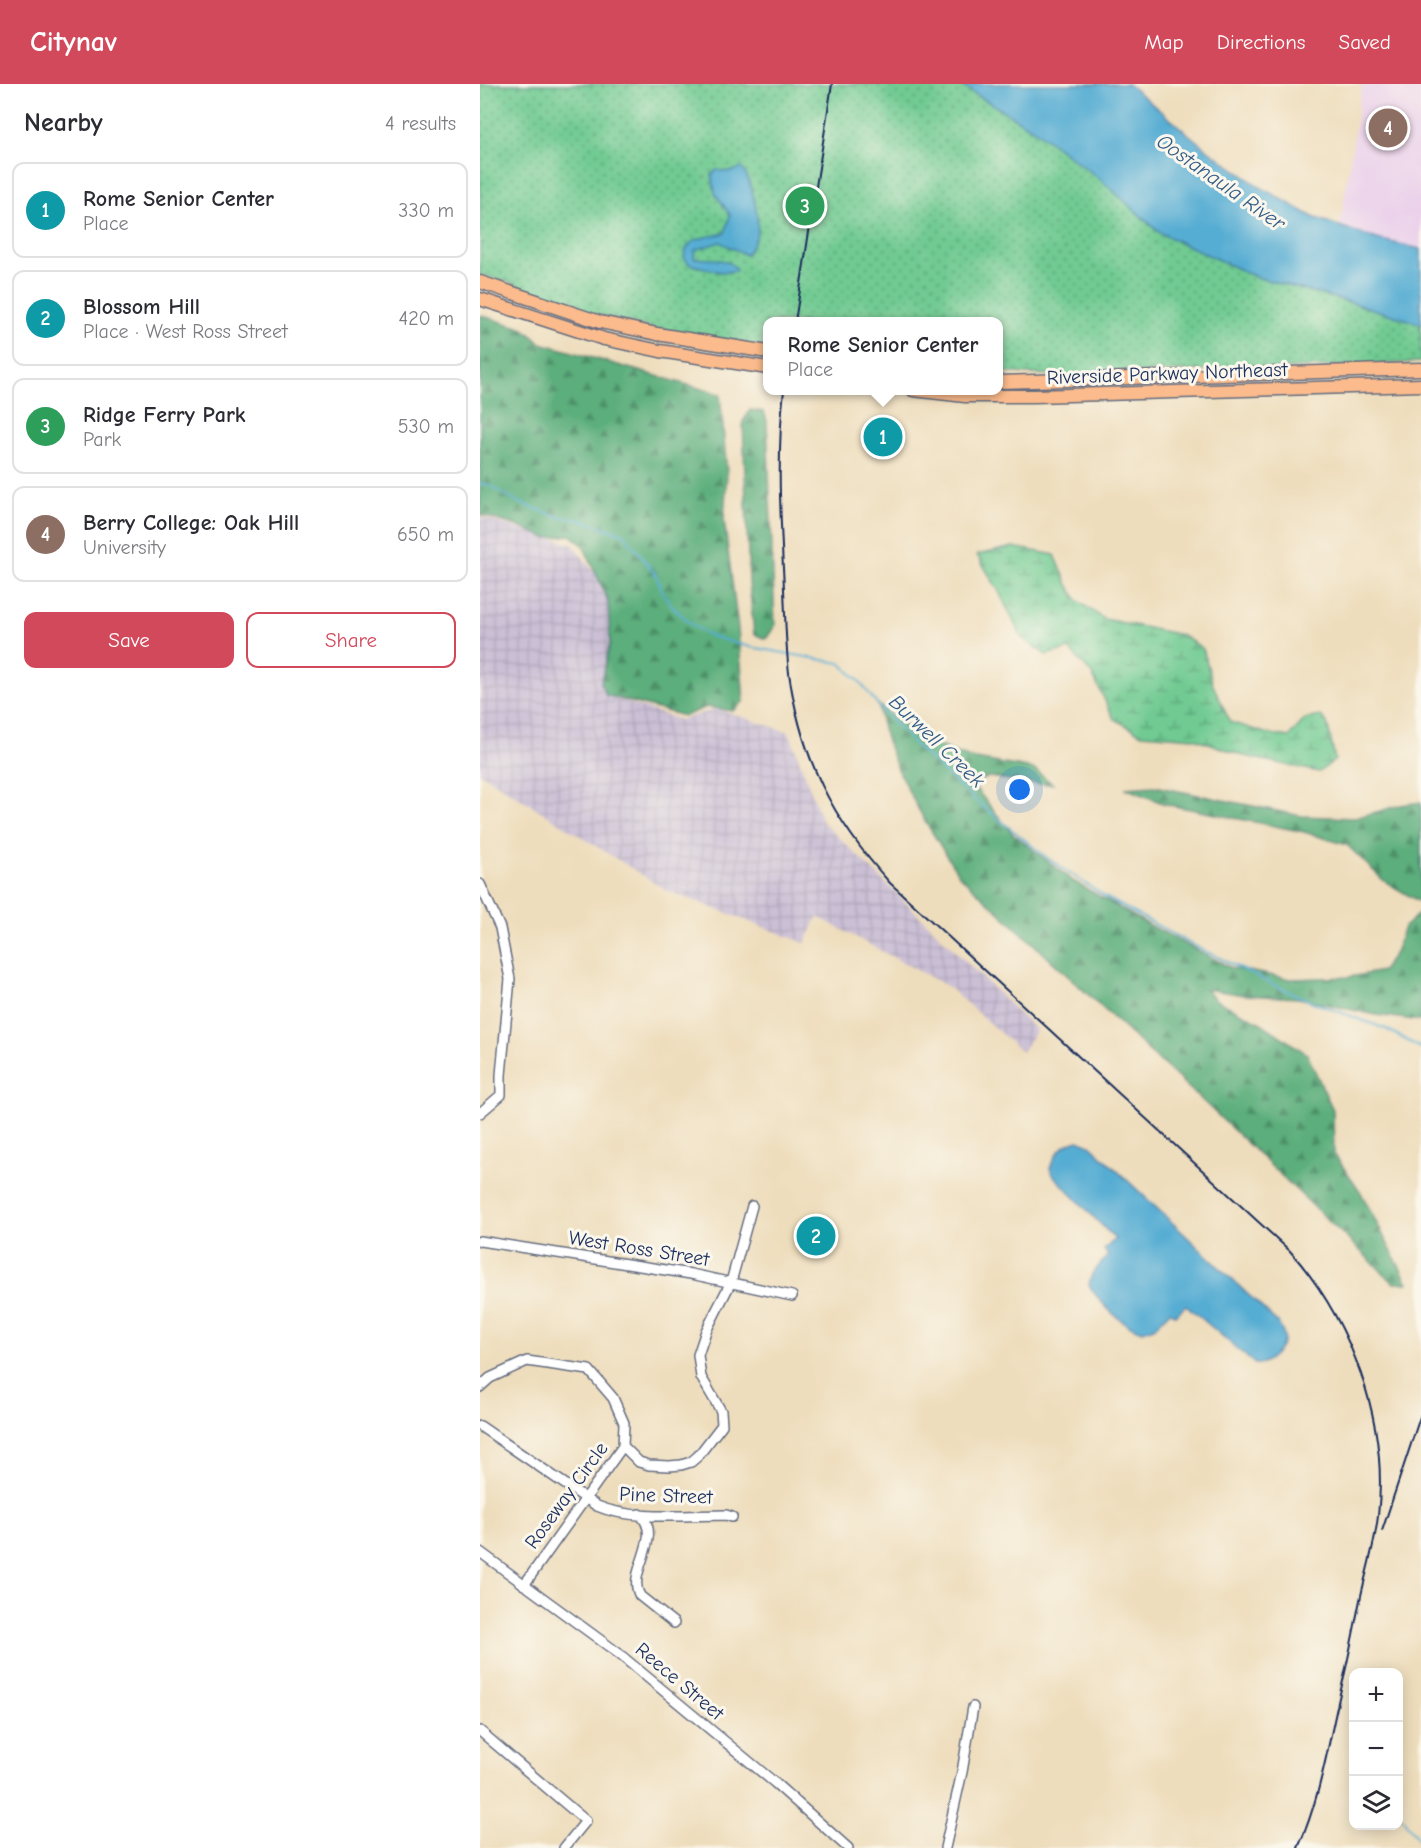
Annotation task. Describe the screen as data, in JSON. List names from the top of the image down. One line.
{"streets":{"main road":["Riverside Parkway Northeast"],"street":["West Ross Street","Roseway Circle","Pine Street","Reece Street"]},"crossings":[["Roseway Circle","Pine Street"],["Roseway Circle","Reece Street"]],"water":["Oostanaula River","Burwell Creek"],"page":{"header":"Citynav","nav":["Map","Directions","Saved"],"heading":["Nearby","4 results"],"pins":["4","3","1","2"],"list":[{"mark":"1","name":"Rome Senior Center","note":"Place","value":"330 m"},{"mark":"2","name":"Blossom Hill","note":"Place · West Ross Street","value":"420 m"},{"mark":"3","name":"Ridge Ferry Park","note":"Park","value":"530 m"},{"mark":"4","name":"Berry College: Oak Hill","note":"University","value":"650 m"}],"popup":["Rome Senior Center","Place"],"buttons":["Save","Share"],"map_buttons":["+","−"]}}
